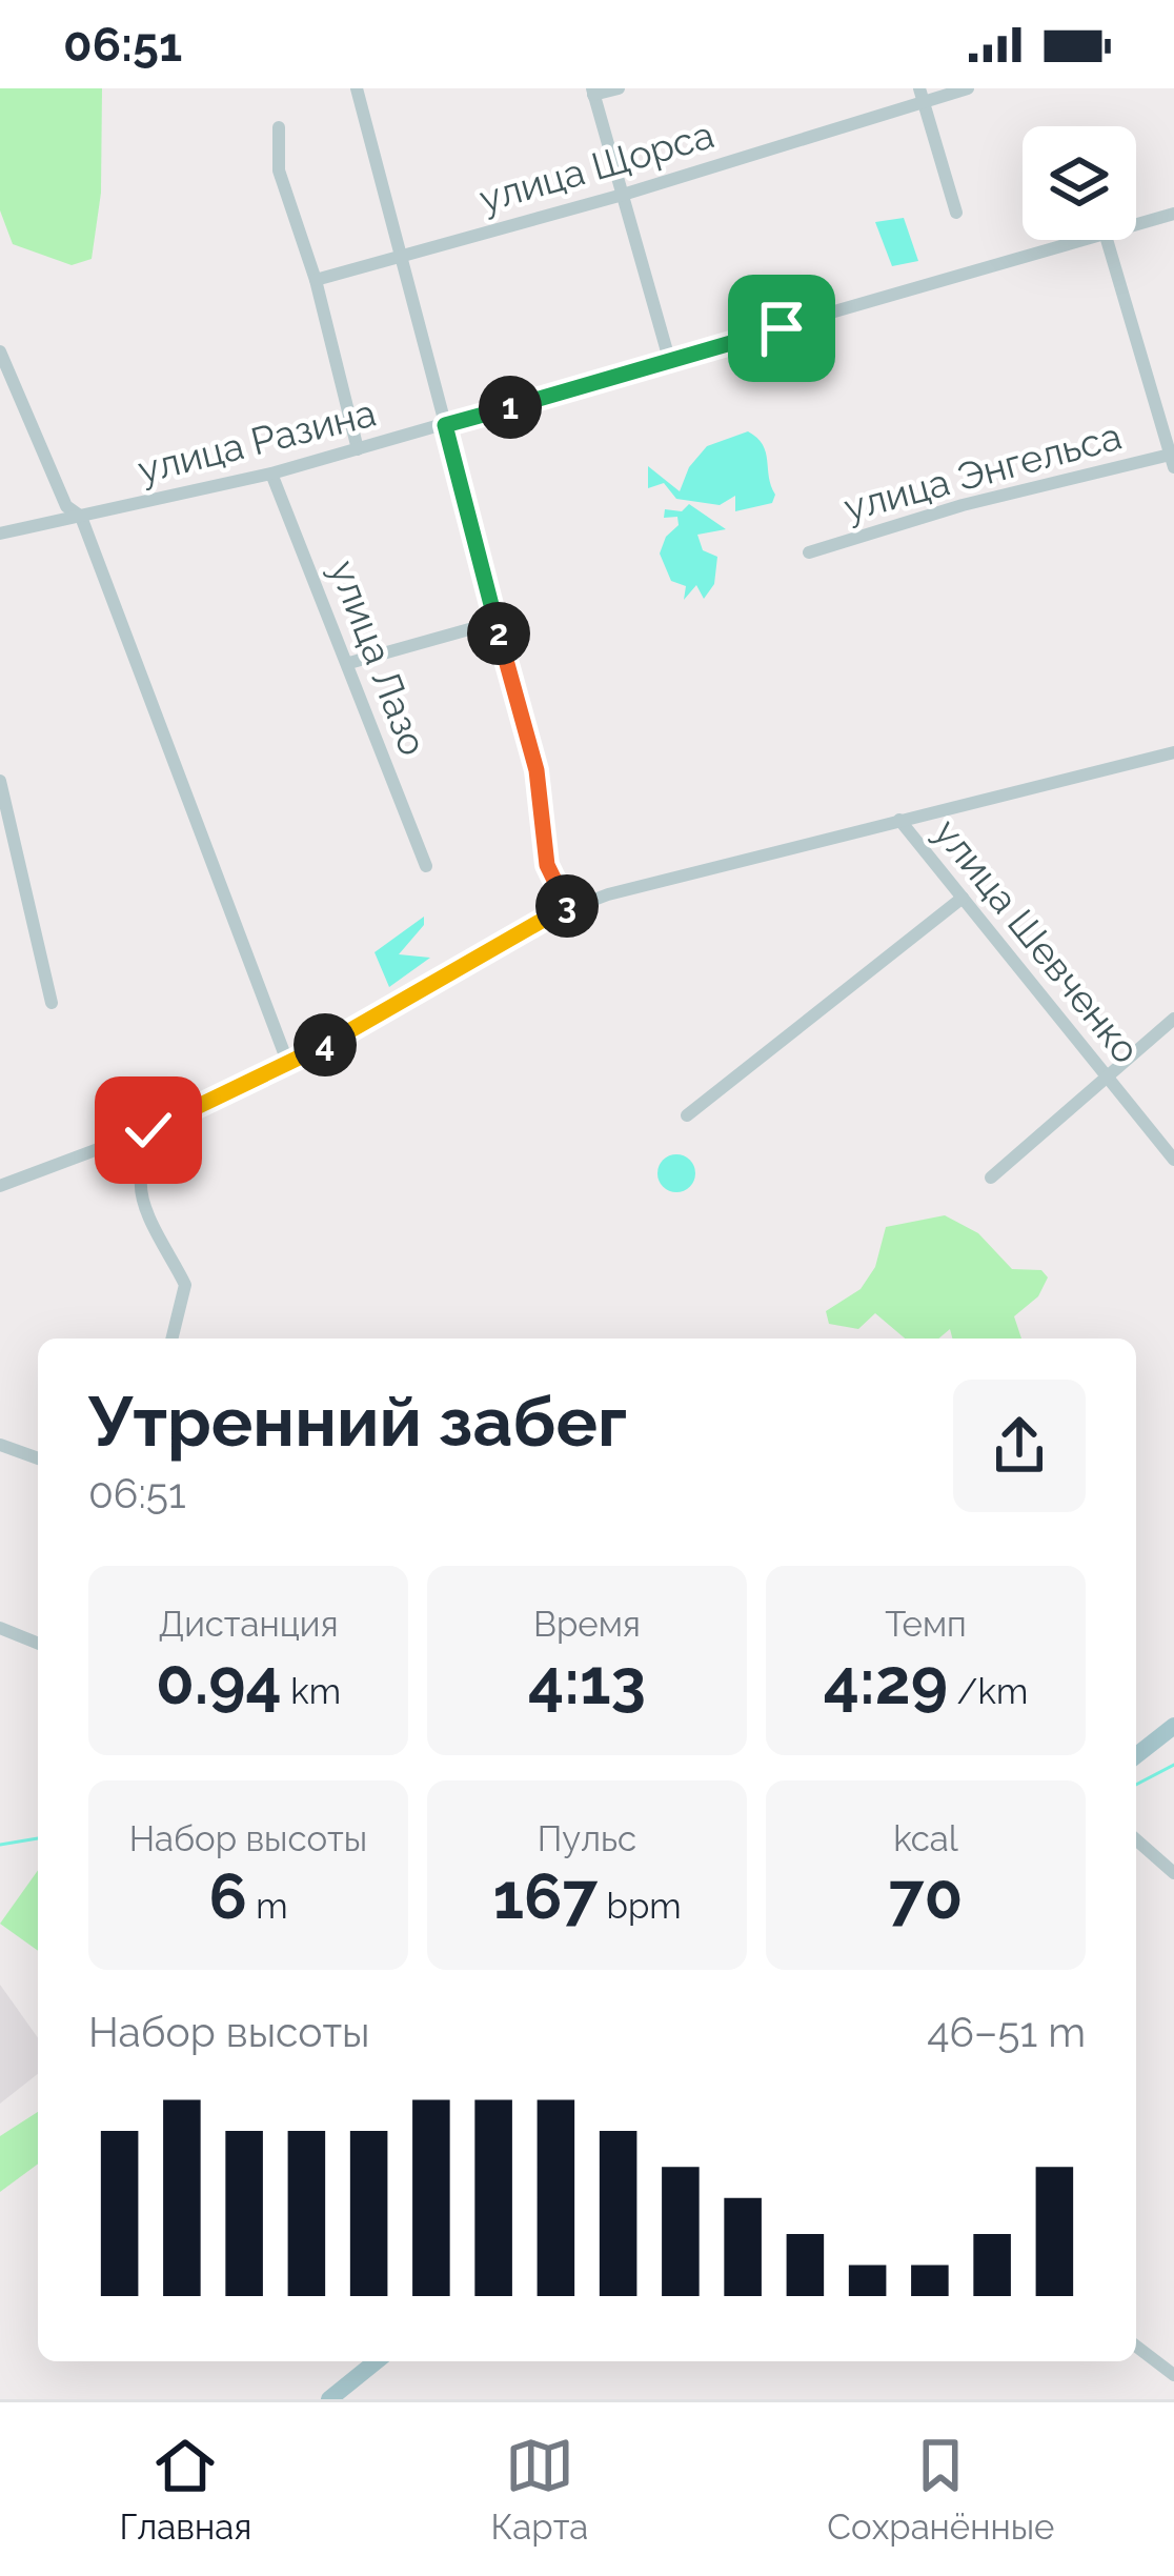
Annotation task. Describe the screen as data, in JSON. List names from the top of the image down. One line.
{"streets":{"street":["улица Щорса","улица Разина","улица Энгельса","улица Лазо","улица Шевченко"]},"crossings":[["улица Разина","улица Лазо"]],"page":{"status":"06:51","pins":["1","2","3","4"],"heading":["Утренний забег","06:51"],"stats":[["Дистанция","0.94 km"],["Время","4:13"],["Темп","4:29 /km"],["Набор высоты","6 m"],["Пульс","167 bpm"],["kcal","70"]],"chart":["Набор высоты","46–51 m"],"tabs":["Главная","Карта","Сохранённые"]}}
